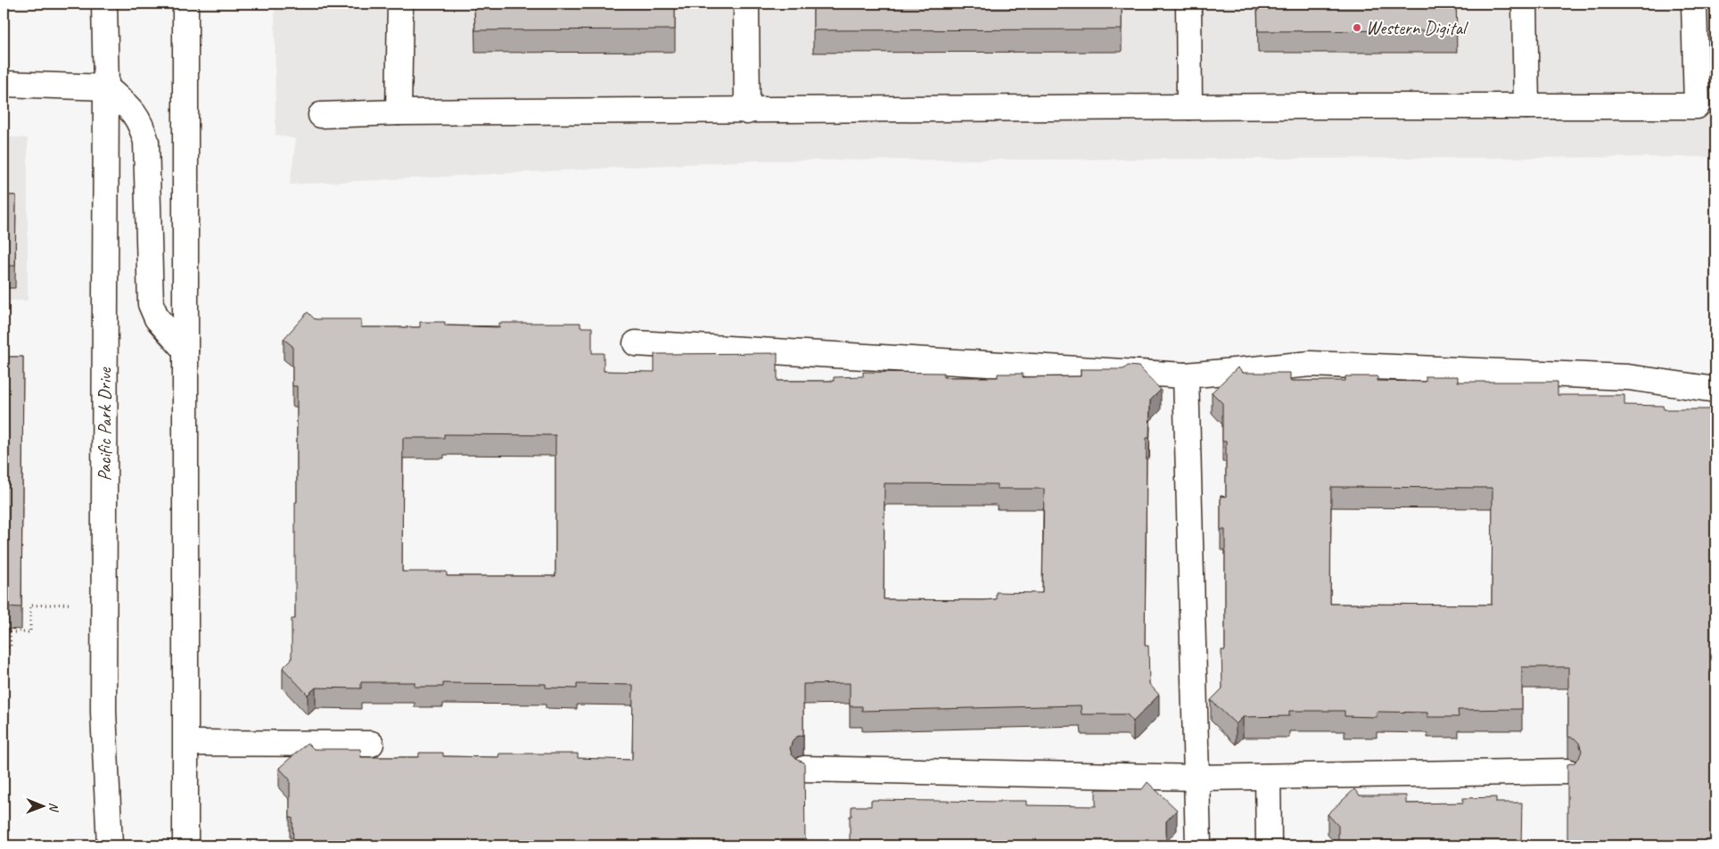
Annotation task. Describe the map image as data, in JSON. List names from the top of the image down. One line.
{"streets":{"main road":["Pacific Park Drive"]},"places":["Western Digital"],"north":"right"}
